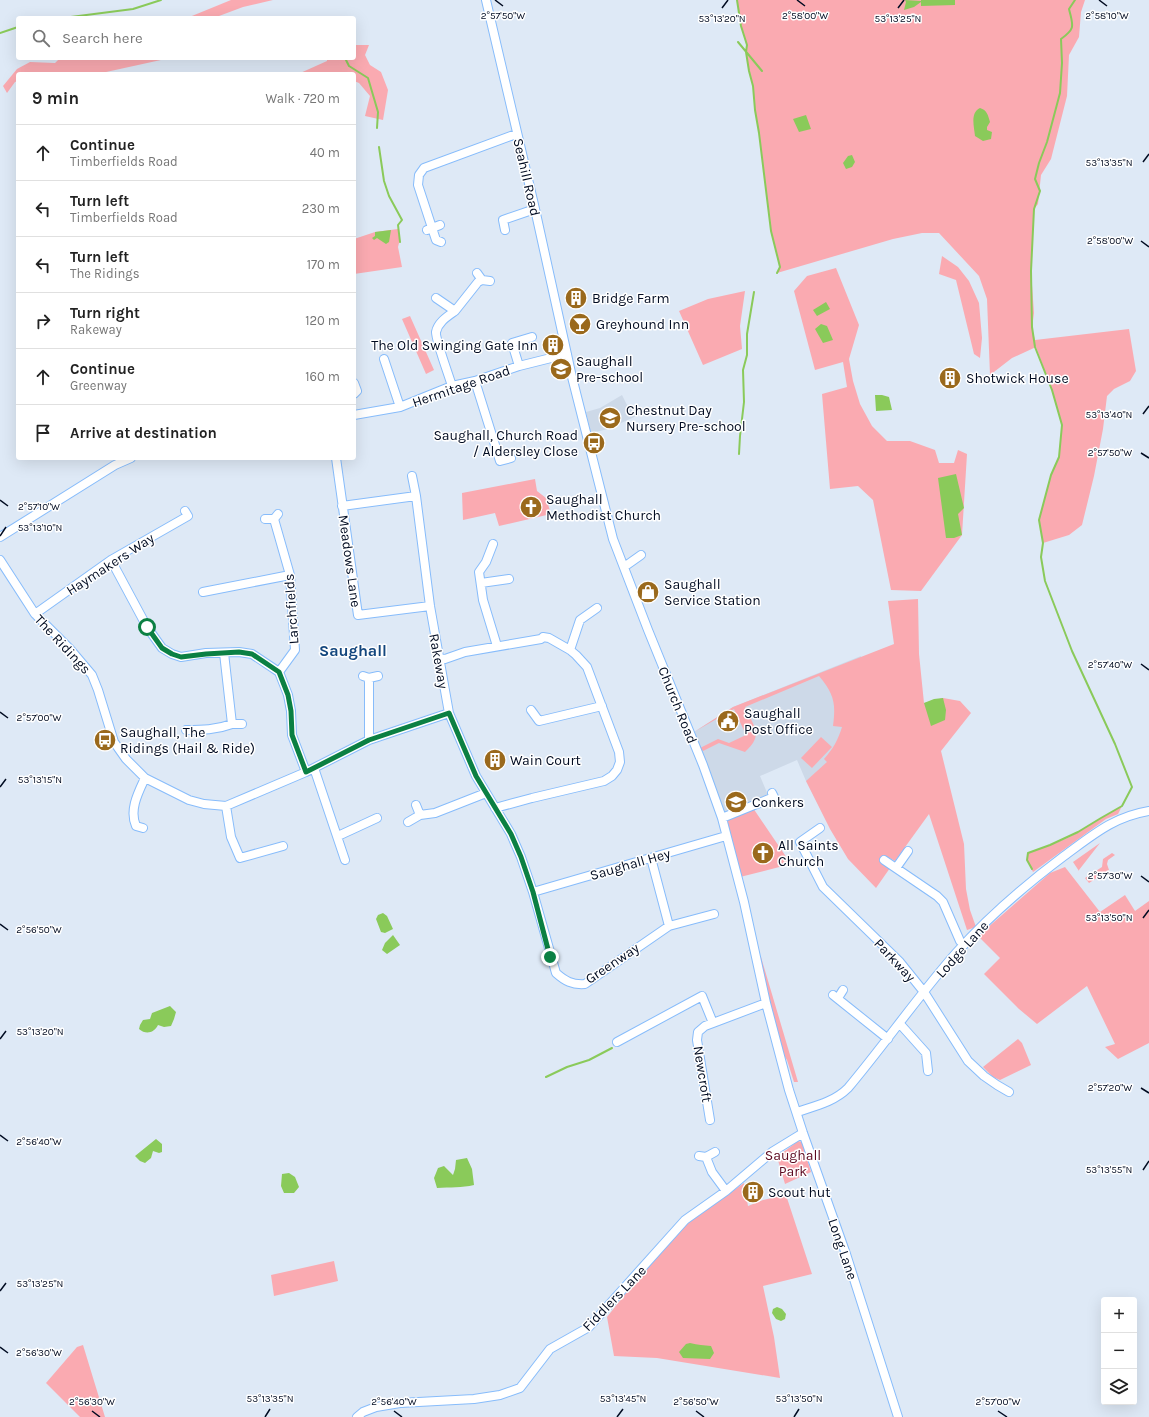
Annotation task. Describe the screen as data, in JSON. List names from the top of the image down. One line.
{"streets":{"street":["Seahill Road","Hermitage Road","Meadows Lane","Haymakers Way","Larchfields","The Ridings","Rakeway","Church Road","Saughall Hey","Lodge Lane","Parkway","Greenway","Newcroft","Long Lane","Fiddlers Lane"]},"crossings":[["Seahill Road","Hermitage Road"],["Seahill Road","Church Road"],["Hermitage Road","Church Road"],["Meadows Lane","Rakeway"],["Haymakers Way","The Ridings"],["The Ridings","Rakeway"],["Rakeway","Greenway"],["Church Road","Saughall Hey"],["Church Road","Newcroft"],["Church Road","Long Lane"],["Saughall Hey","Greenway"],["Lodge Lane","Parkway"],["Lodge Lane","Long Lane"],["Long Lane","Fiddlers Lane"]],"districts":["Saughall"],"parks":["Saughall Park"],"places":{"building":["Bridge Farm","The Old Swinging Gate Inn","Shotwick House","Wain Court","Scout hut"],"bar":["Greyhound Inn"],"school or university":["Saughall Pre-school","Chestnut Day Nursery Pre-school","Conkers"],"bus stop":["Saughall, Church Road / Aldersley Close","Saughall, The Ridings (Hail & Ride)"],"church":["Saughall Methodist Church","All Saints Church"],"shop":["Saughall Service Station"],"public building":["Saughall Post Office"]},"page":{"search":"Search here","heading":["9 min","Walk · 720 m"],"list":[["Continue","Timberfields Road","40 m"],["Turn left","Timberfields Road","230 m"],["Turn left","The Ridings","170 m"],["Turn right","Rakeway","120 m"],["Continue","Greenway","160 m"],"Arrive at destination"],"map_buttons":["+","−"]},"coordinates":["2°58'10\"W","2°57'50\"W","2°58'00\"W","53°13'20\"N","53°13'25\"N","53°13'35\"N","53°13'40\"N","2°57'10\"W","53°13'10\"N","2°57'40\"W","2°57'00\"W","53°13'15\"N","2°57'30\"W","53°13'50\"N","2°56'50\"W","2°57'20\"W","2°56'40\"W","53°13'55\"N","2°56'30\"W","53°13'45\"N"]}
